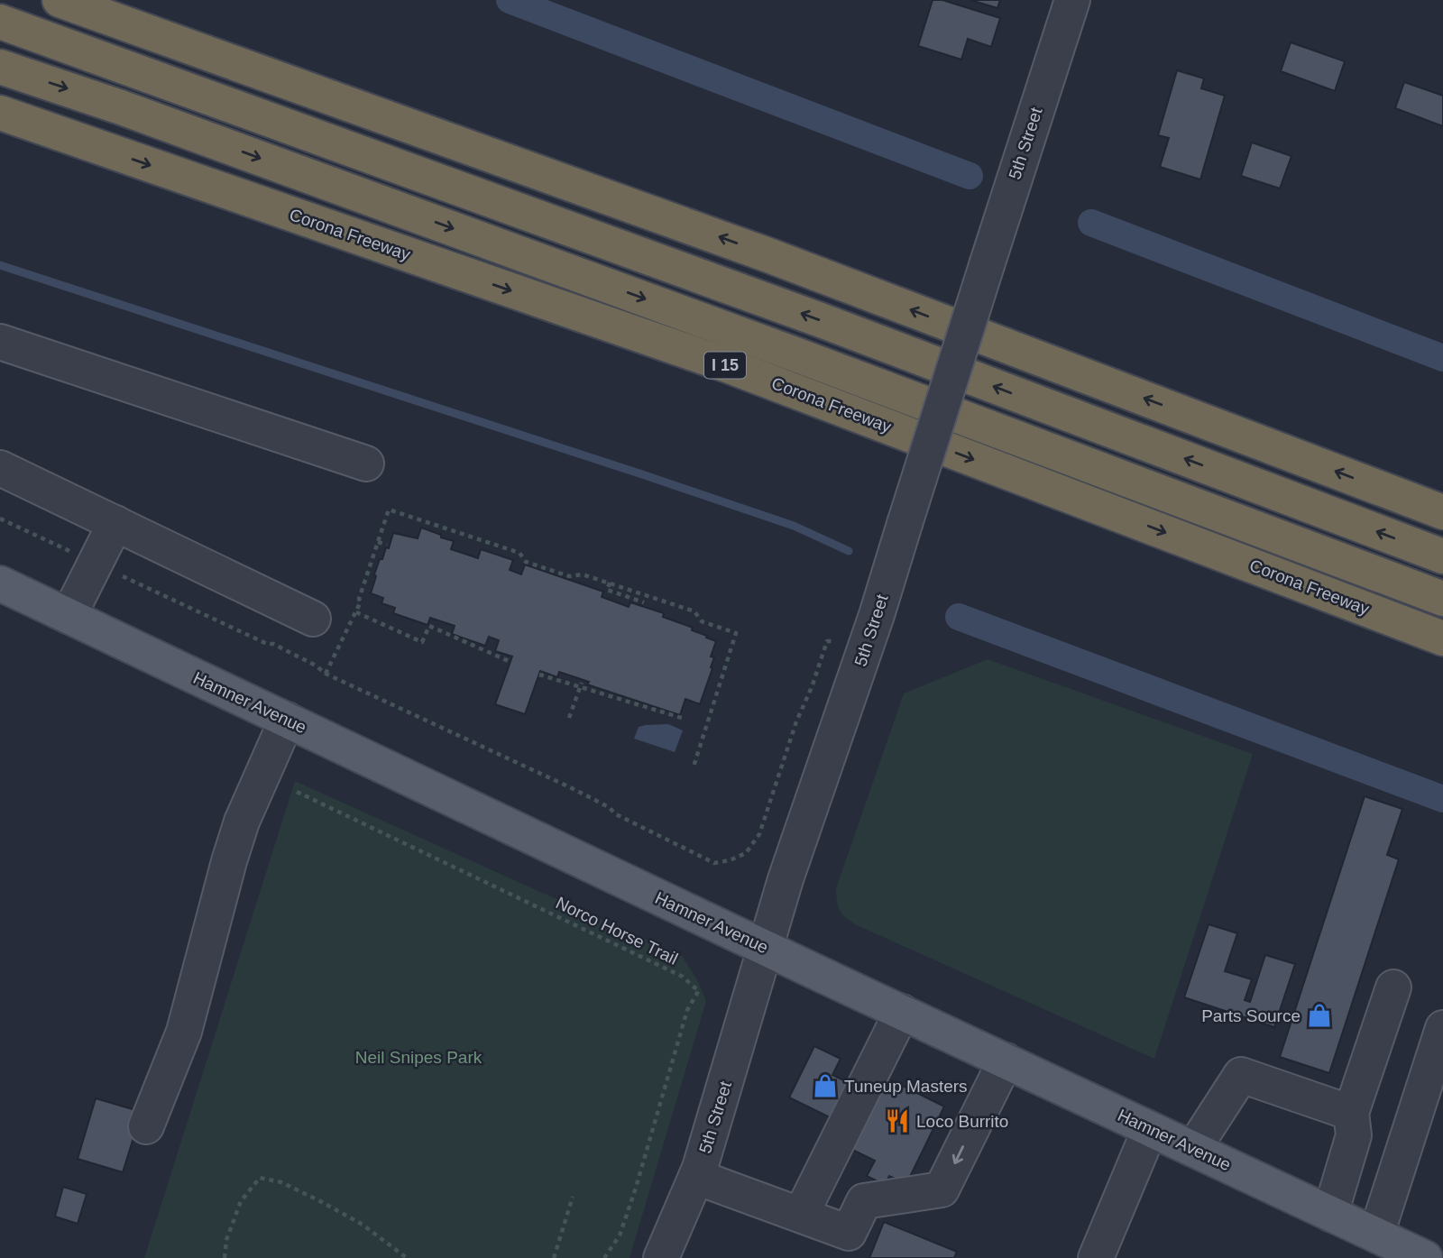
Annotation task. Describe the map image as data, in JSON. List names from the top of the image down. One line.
{"streets":{"highway":["Corona Freeway","I 15"],"main road":["Hamner Avenue"],"street":["5th Street"],"path":["Norco Horse Trail"]},"crossings":[["5th Street","Hamner Avenue"]],"parks":["Neil Snipes Park"],"places":{"shop":["Parts Source","Tuneup Masters"],"restaurant":["Loco Burrito"]}}
